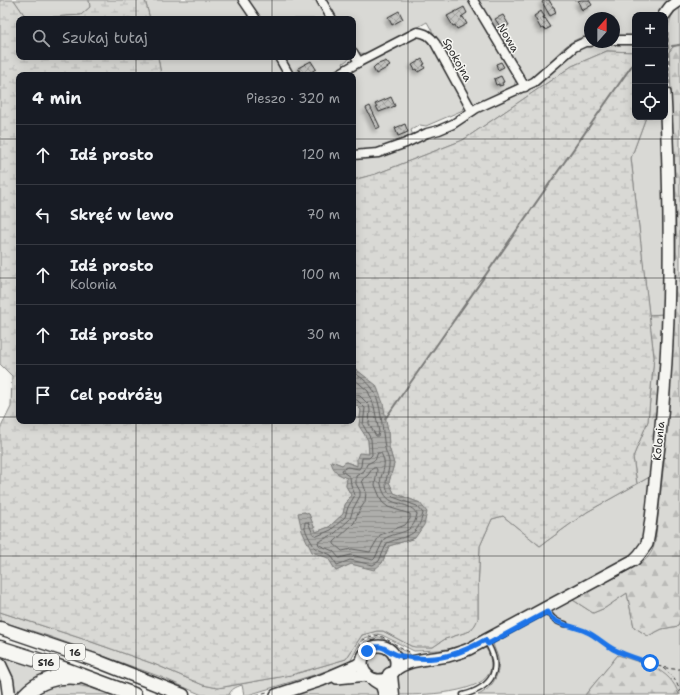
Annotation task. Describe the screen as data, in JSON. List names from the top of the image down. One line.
{"streets":{"highway":["S16"],"main road":["16"],"street":["Nowa","Spokojna","Kolonia"]},"north":"top","page":{"map_buttons":["+","−"],"search":"Szukaj tutaj","heading":["4 min","Pieszo · 320 m"],"list":[["Idź prosto","120 m"],["Skręć w lewo","70 m"],["Idź prosto","Kolonia","100 m"],["Idź prosto","30 m"],"Cel podróży"]}}
